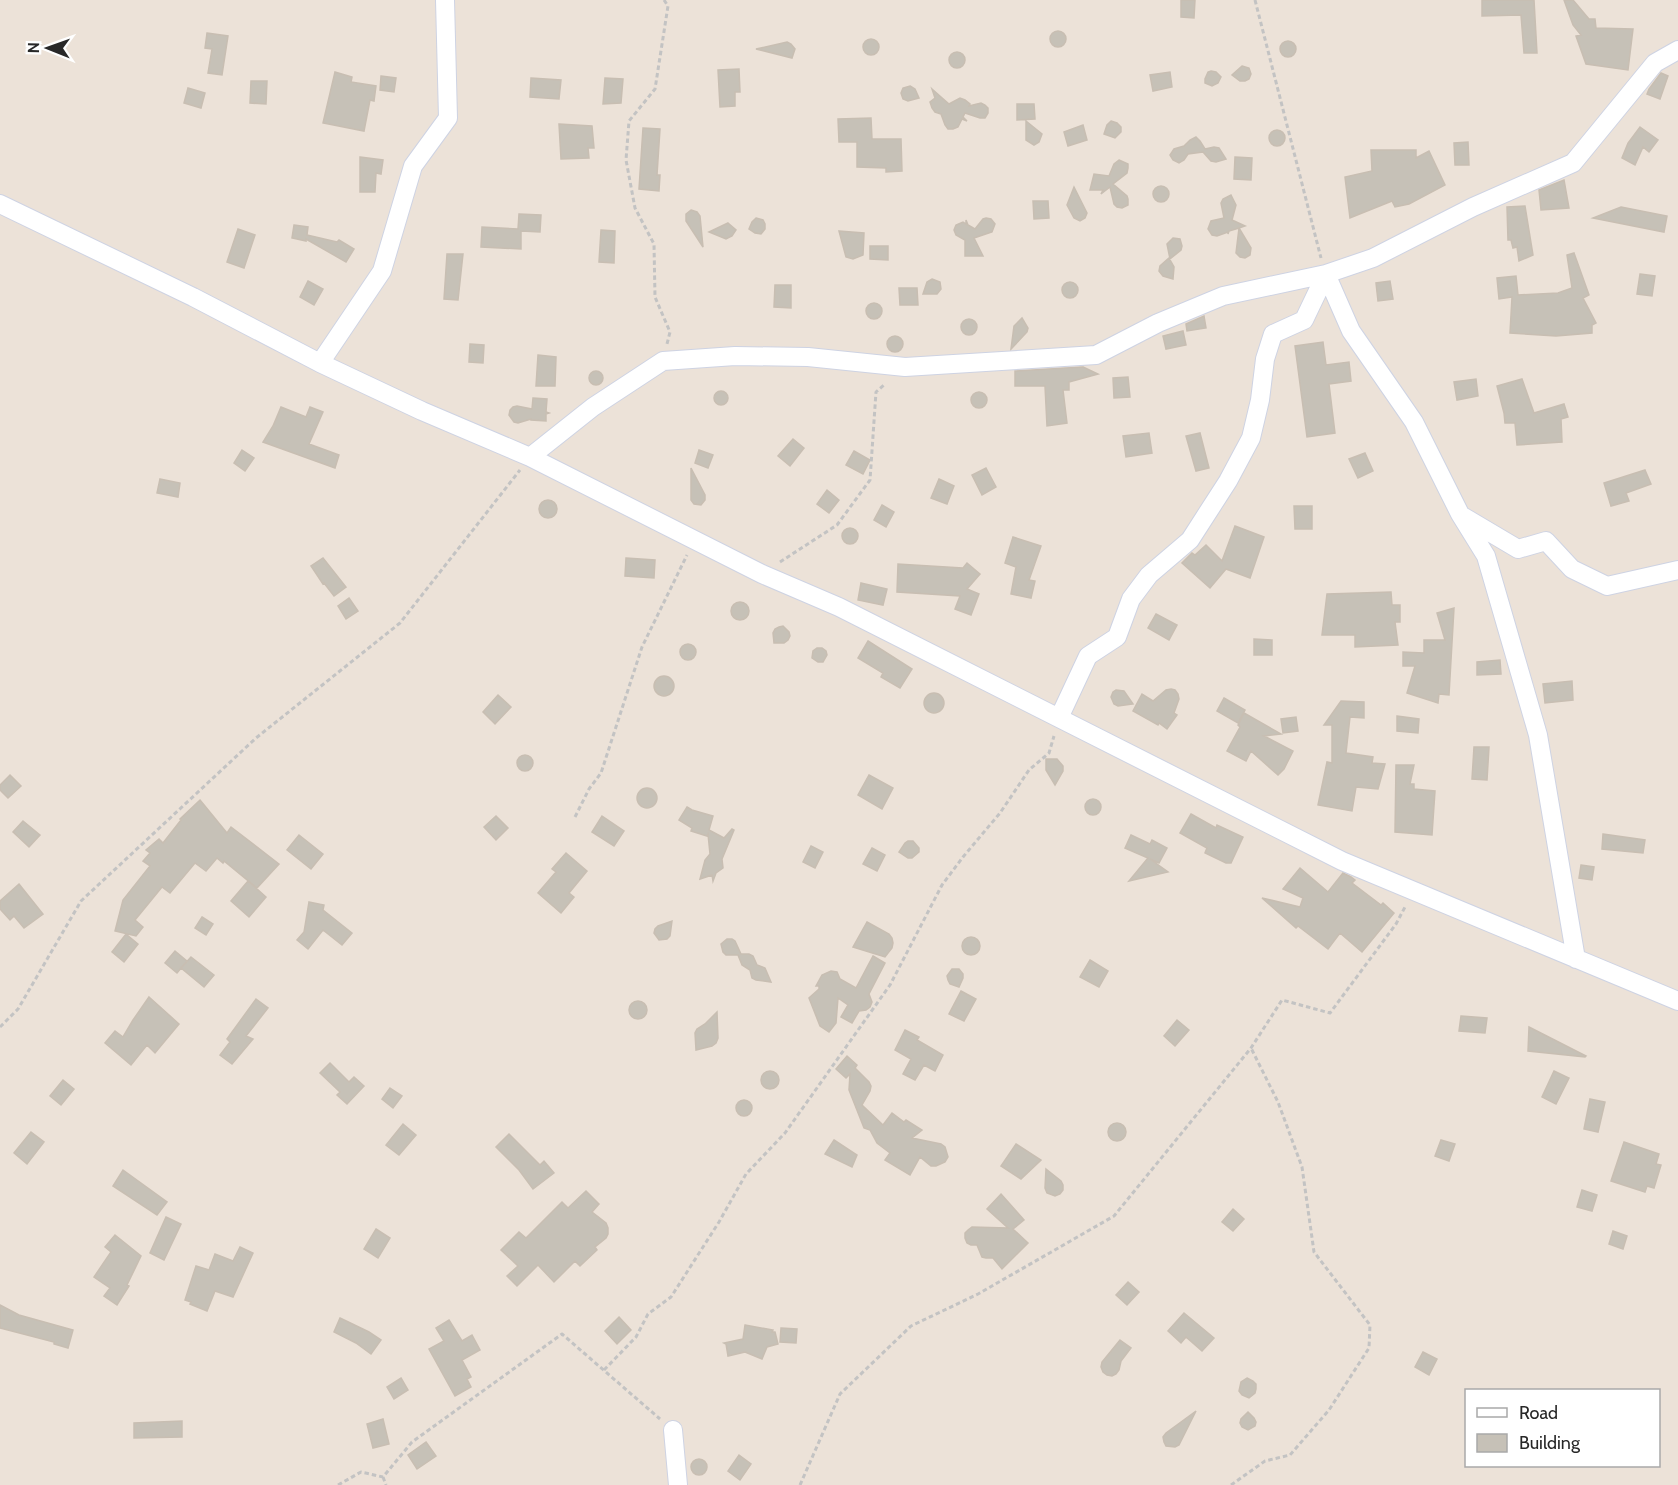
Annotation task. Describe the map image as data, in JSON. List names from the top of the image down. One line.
{"legend":["Road","Building"],"north":"left"}
